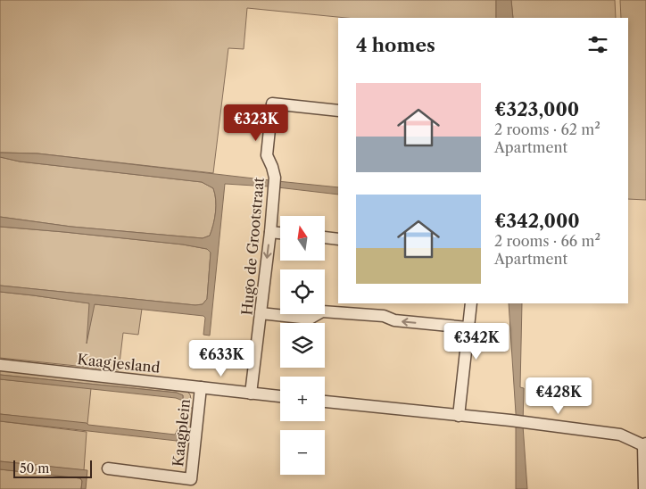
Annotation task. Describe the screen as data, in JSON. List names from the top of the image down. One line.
{"streets":{"street":["Hugo de Grootstraat","Kaagjesland","Kaagplein"]},"crossings":[["Hugo de Grootstraat","Kaagjesland"],["Kaagjesland","Kaagplein"]],"scale_bar":"50 m","north":"top","page":{"heading":"4 homes","list":[{"name":"€323,000","note":"2 rooms · 62 m² · Apartment"},{"name":"€342,000","note":"2 rooms · 66 m² · Apartment"}],"price":["€323K","€342K","€633K","€428K"],"map_buttons":["+","−"],"scale":"50 m"}}
